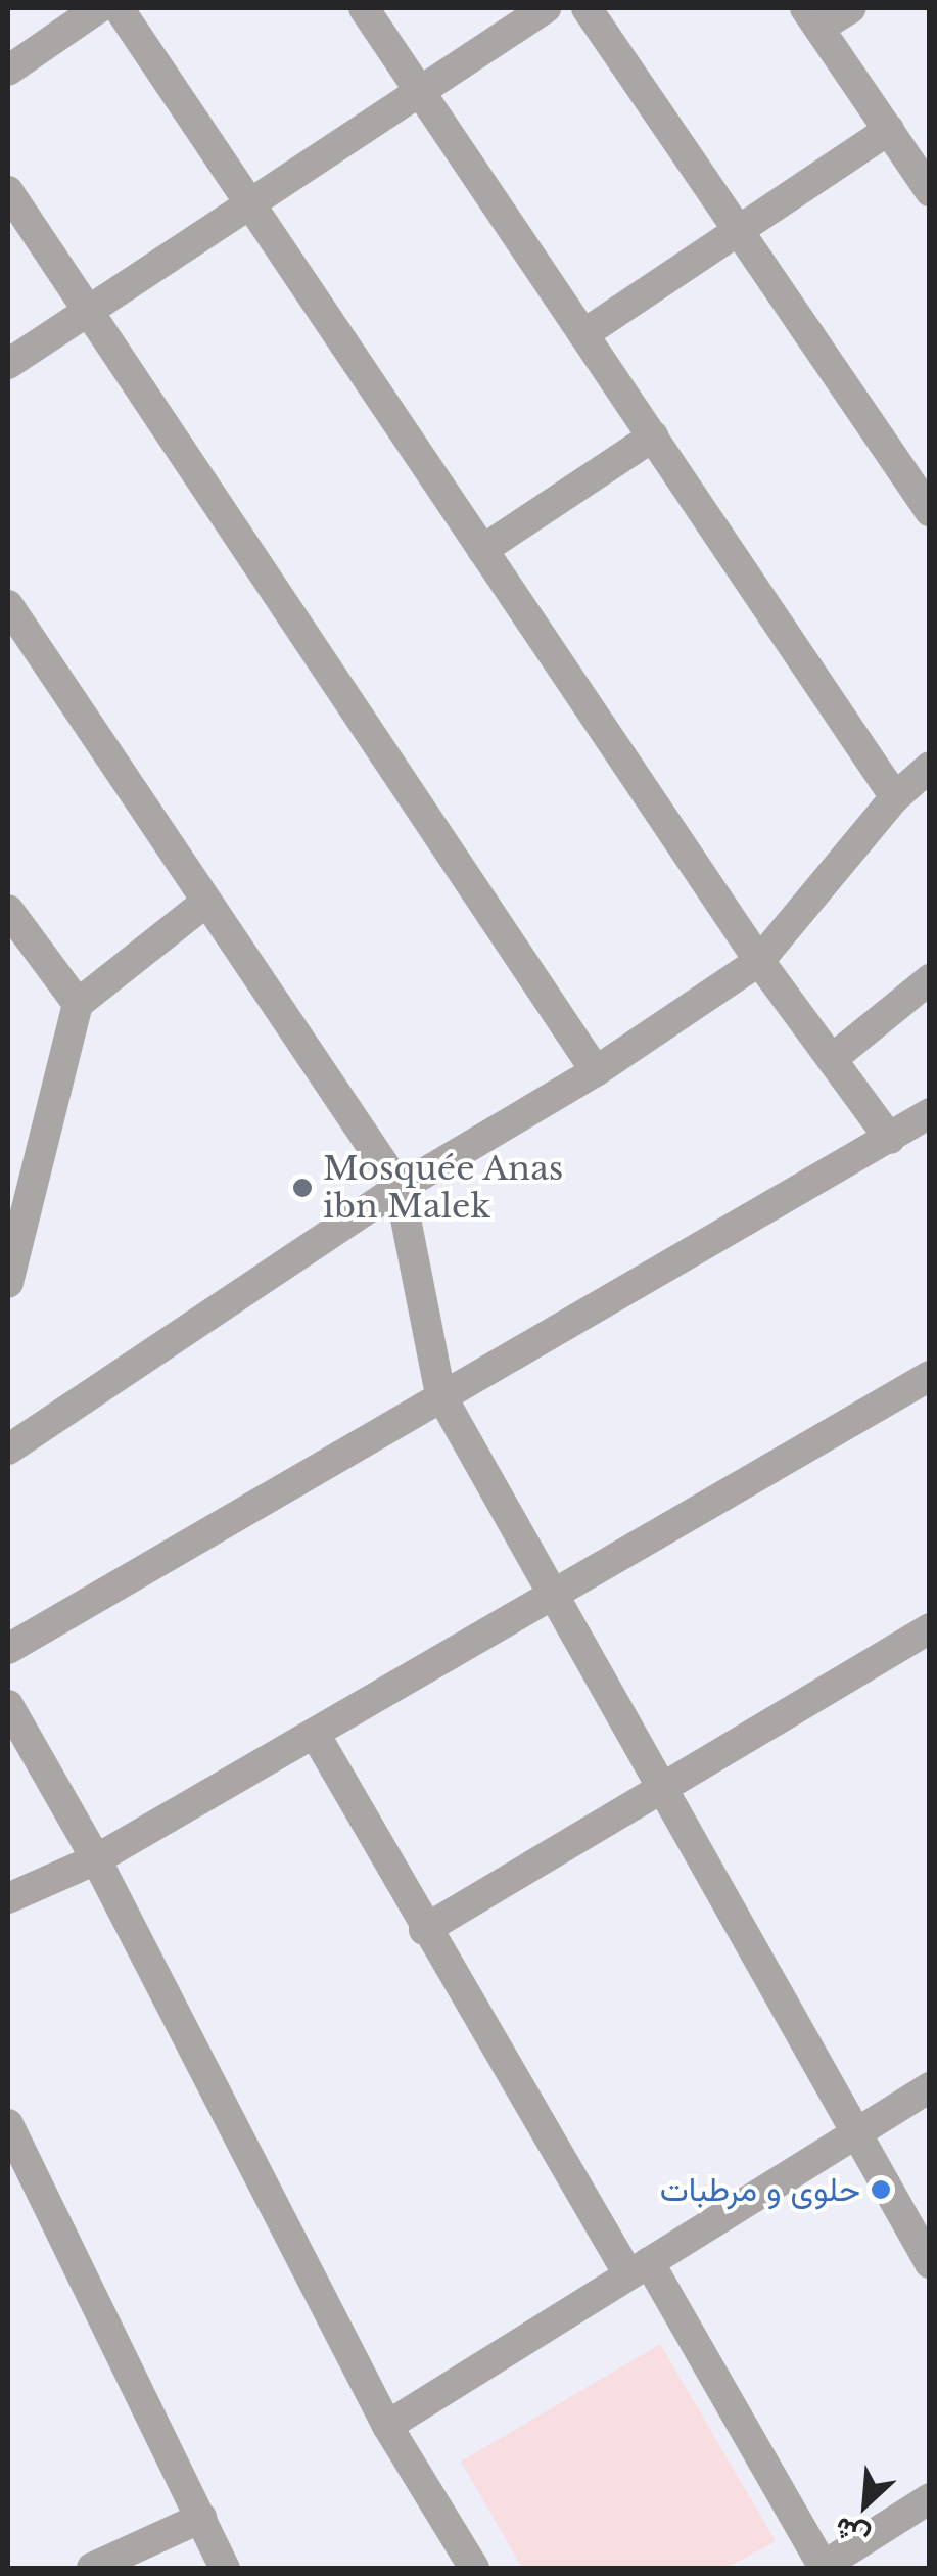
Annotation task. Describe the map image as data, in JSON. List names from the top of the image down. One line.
{"places":["Mosquée Anas ibn Malek","حلوى و مرطبات"],"north":"bottom left"}
